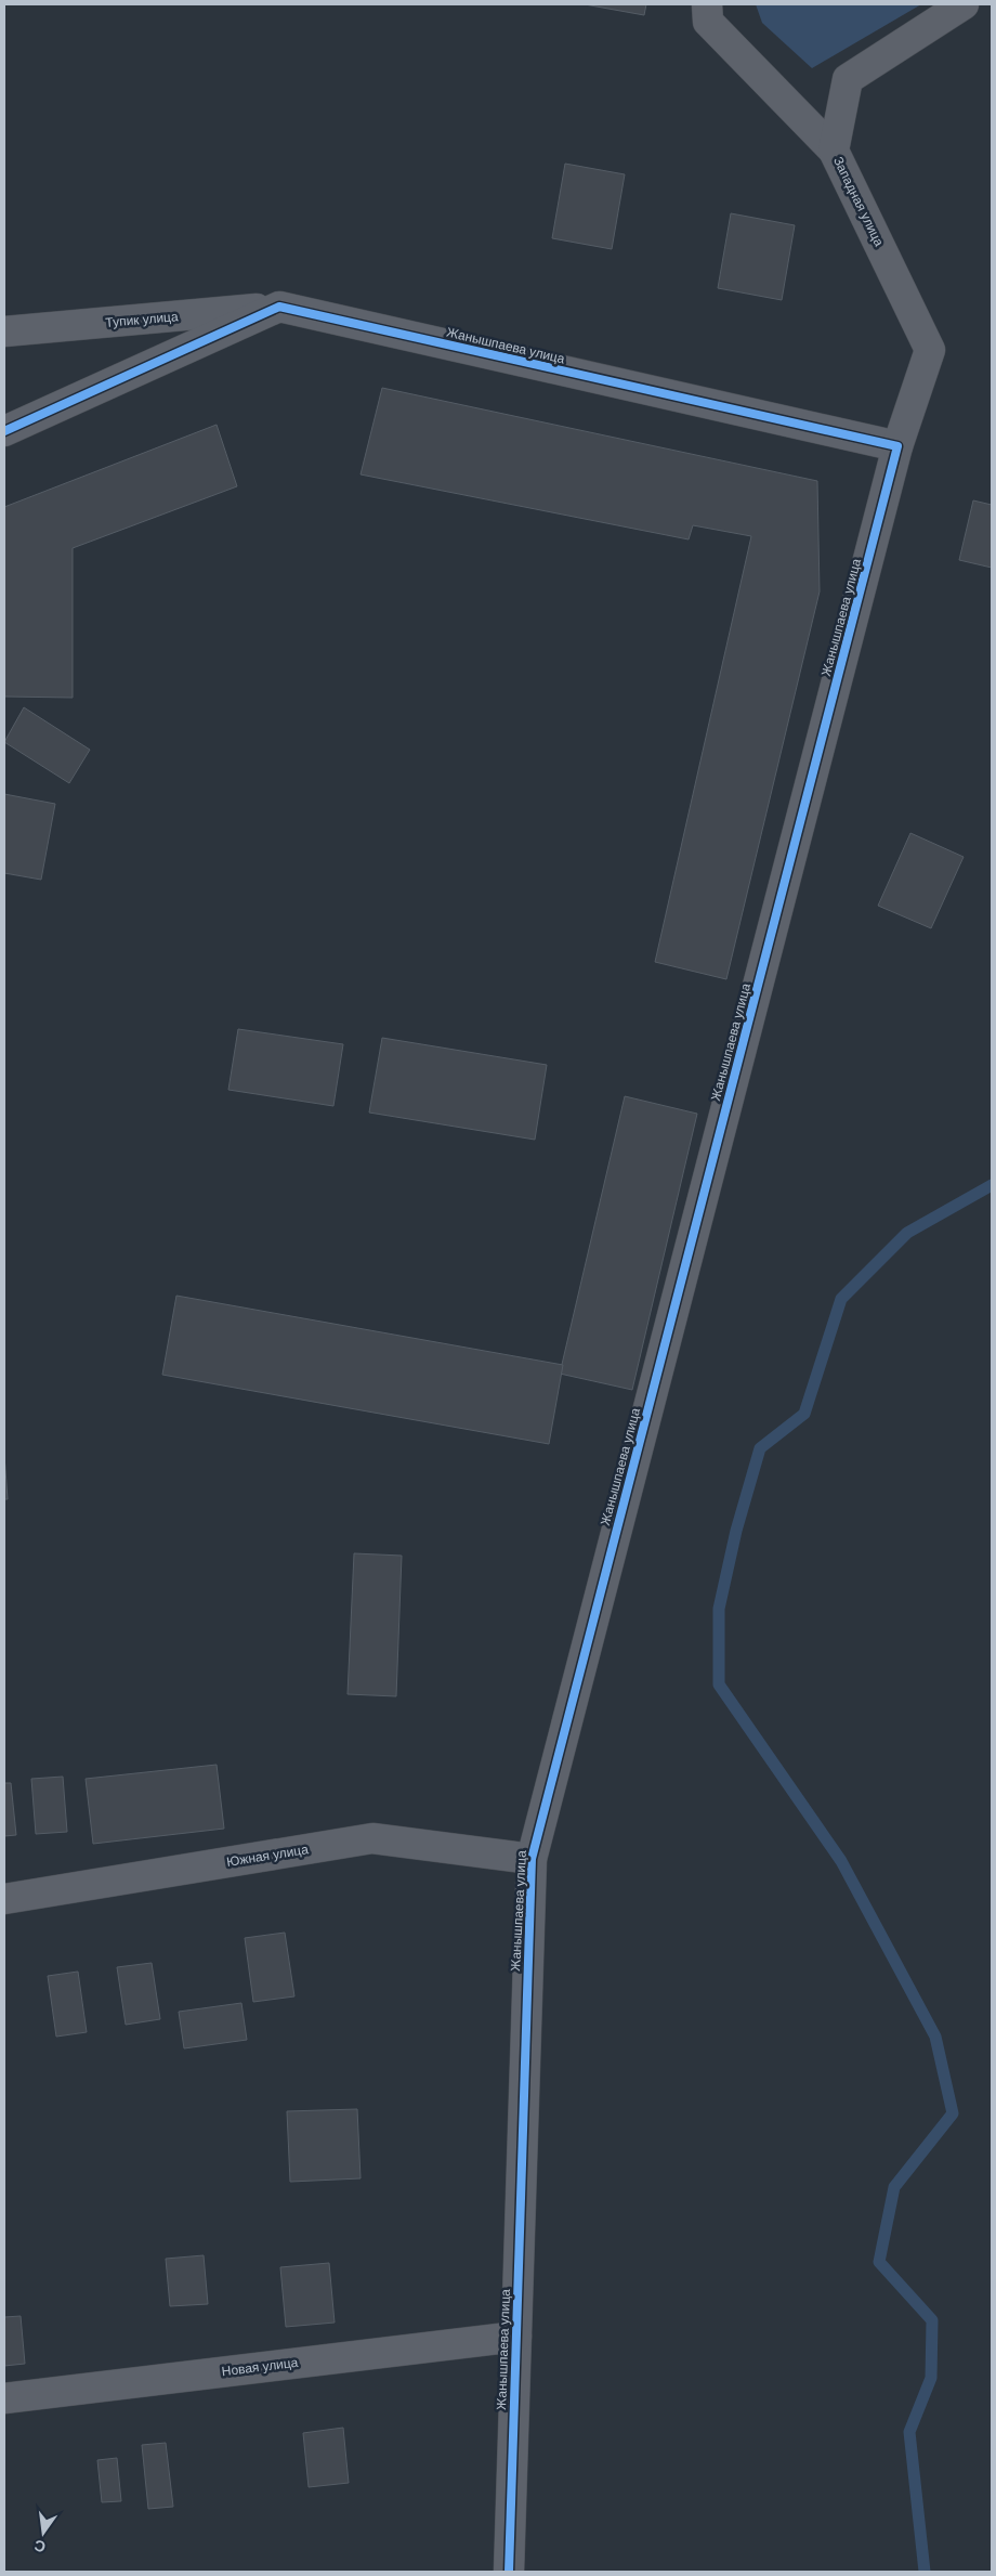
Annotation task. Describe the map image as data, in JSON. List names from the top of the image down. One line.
{"streets":{"street":["Западная улица","Тупик улица","Жанышпаева улица","Южная улица","Новая улица"]},"crossings":[["Западная улица","Жанышпаева улица"],["Тупик улица","Жанышпаева улица"],["Жанышпаева улица","Южная улица"],["Жанышпаева улица","Новая улица"]],"north":"bottom"}
